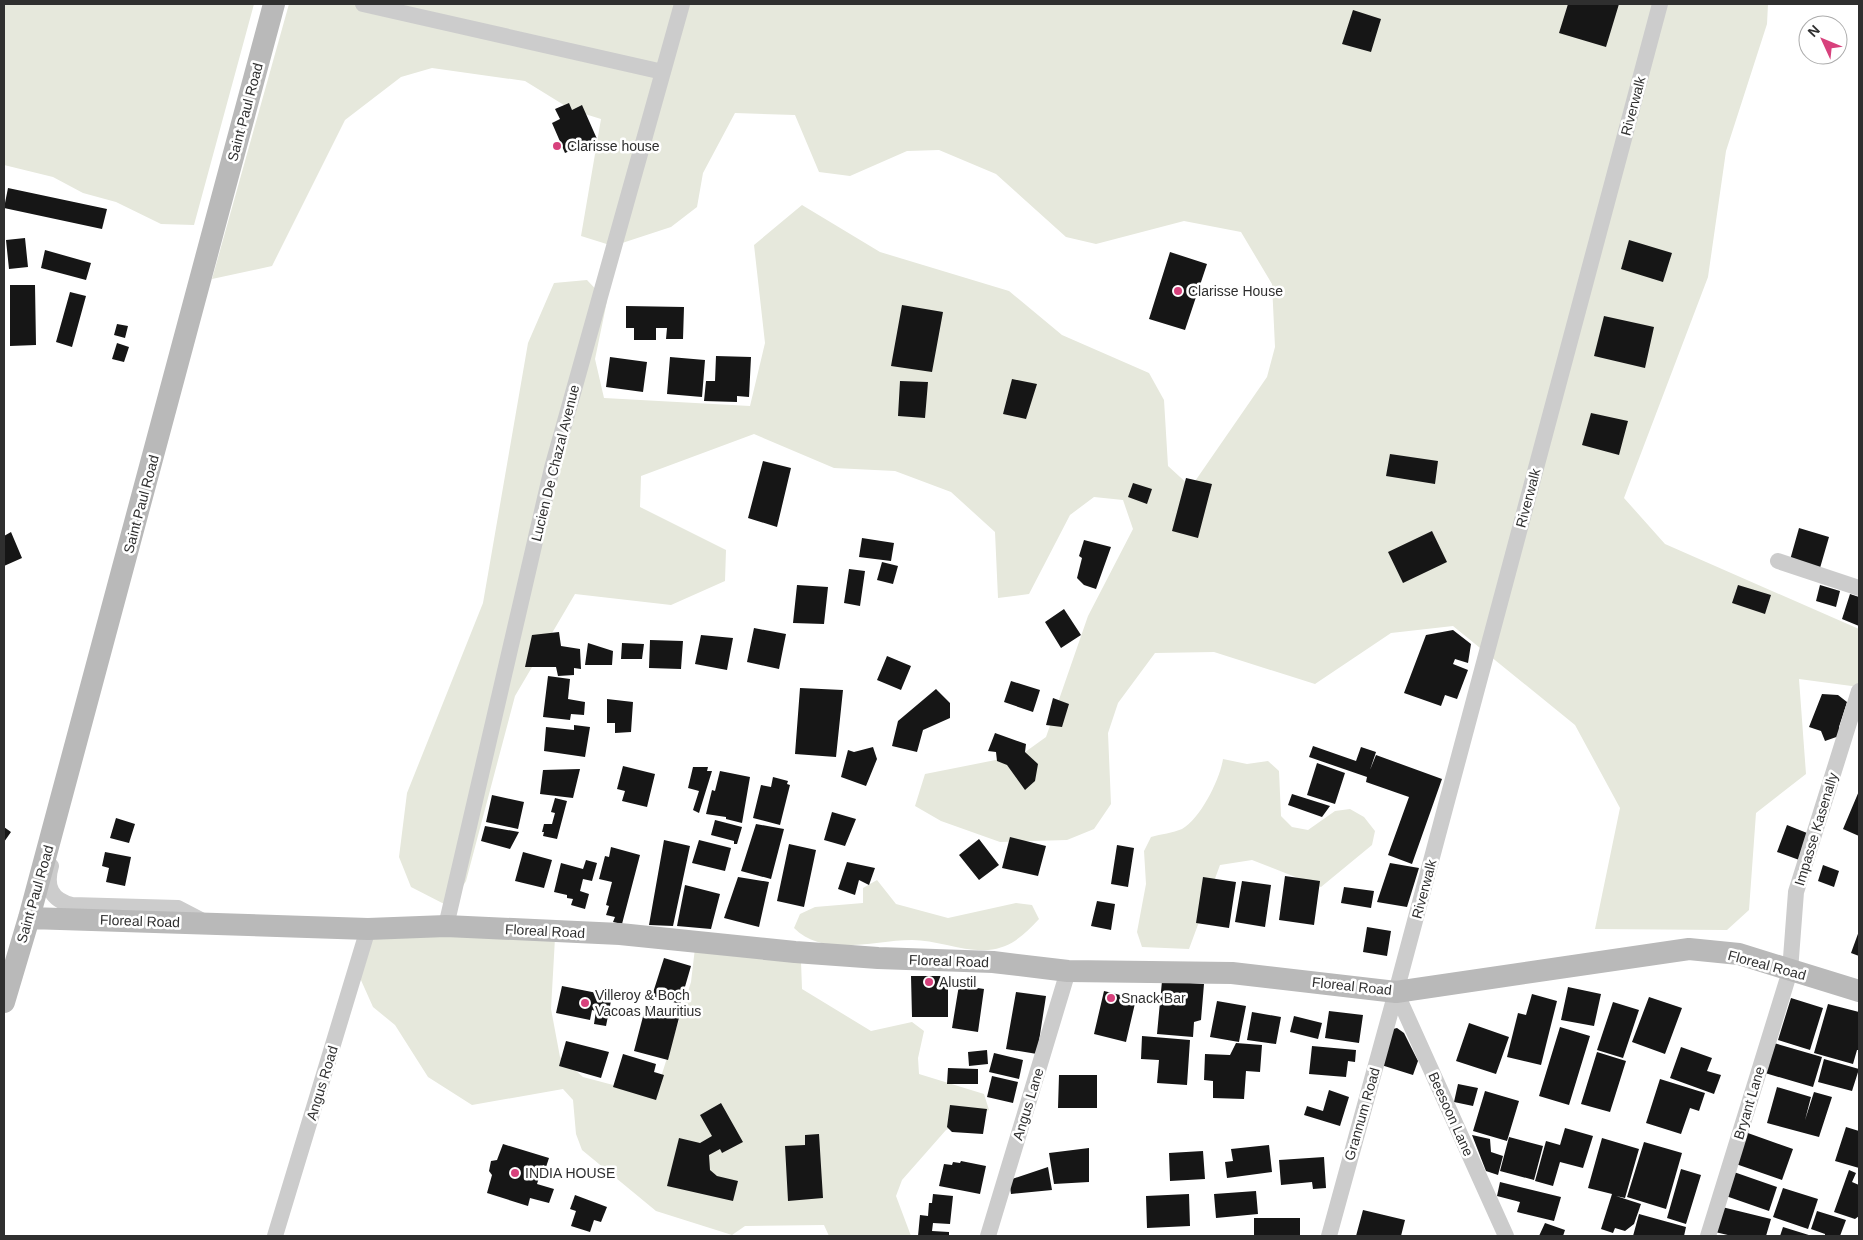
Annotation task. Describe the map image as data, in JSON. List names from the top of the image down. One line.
{"streets":{"main road":["Saint Paul Road","Floreal Road"],"street":["Riverwalk","Lucien De Chazal Avenue","Impasse Kasenally","Angus Road","Bryant Lane","Angus Lane","Grannum Road","Beesoon Lane"]},"crossings":[["Riverwalk","Floreal Road"],["Riverwalk","Grannum Road"],["Riverwalk","Beesoon Lane"],["Saint Paul Road","Floreal Road"],["Lucien De Chazal Avenue","Floreal Road"],["Impasse Kasenally","Floreal Road"],["Impasse Kasenally","Bryant Lane"],["Floreal Road","Angus Road"],["Floreal Road","Bryant Lane"],["Floreal Road","Angus Lane"],["Floreal Road","Grannum Road"],["Floreal Road","Beesoon Lane"],["Grannum Road","Beesoon Lane"]],"places":["Clarisse house","Clarisse House","Alustil","Snack Bar","Villeroy & Boch Vacoas Mauritius","INDIA HOUSE"],"north":"top left"}
